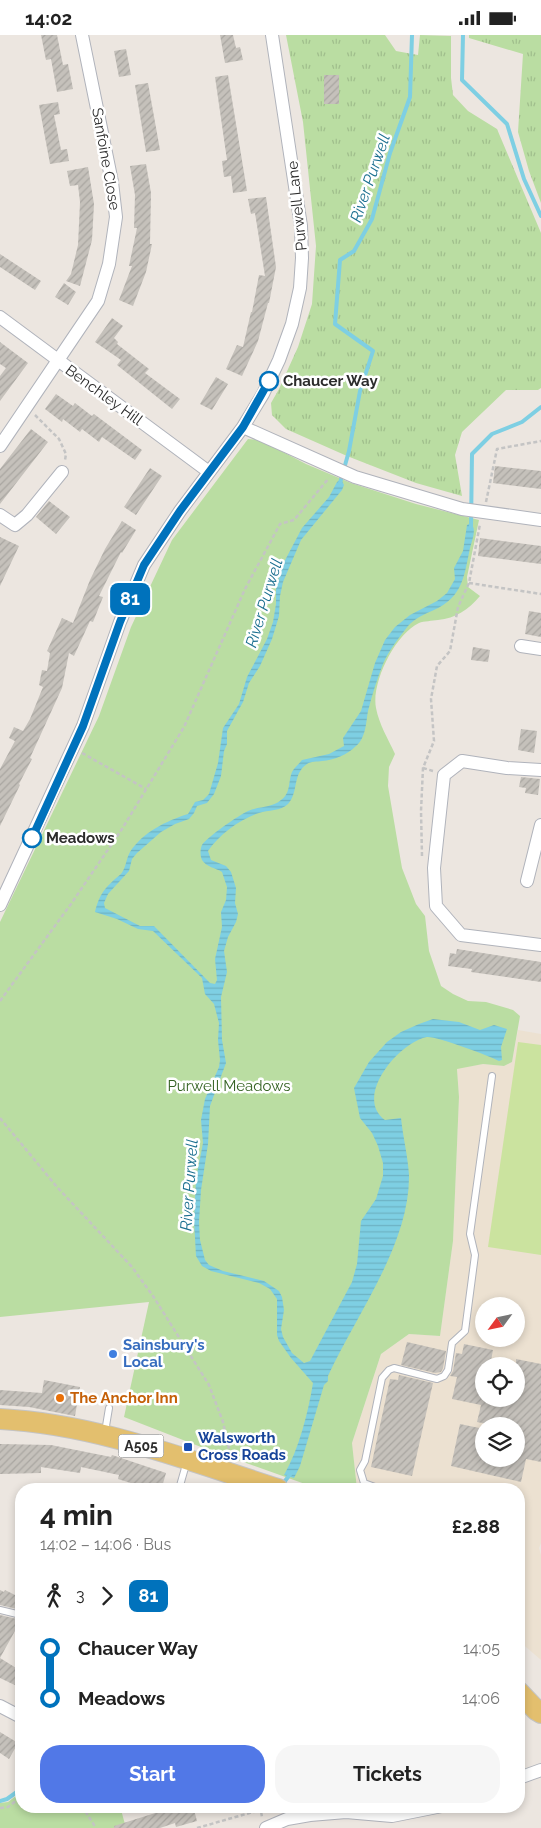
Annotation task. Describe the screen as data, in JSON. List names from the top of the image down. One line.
{"streets":{"main road":["A505"],"street":["Sanfoine Close","Purwell Lane","Benchley Hill"]},"crossings":[["Sanfoine Close","Benchley Hill"],["Purwell Lane","Benchley Hill"]],"water":["River Purwell"],"parks":["Purwell Meadows"],"places":{"other":["Chaucer Way","Meadows","Sainsbury's Local","The Anchor Inn"],"transit":["Walsworth Cross Roads"]},"lines":["bus line 81"],"north":"bottom left","page":{"status":"14:02","on_map":"81","heading":["4 min","14:02 – 14:06 · Bus","£2.88"],"legs":["3","81"],"list":[{"name":"Chaucer Way","value":"14:05"},{"name":"Meadows","value":"14:06"}],"buttons":["Start","Tickets"]}}
